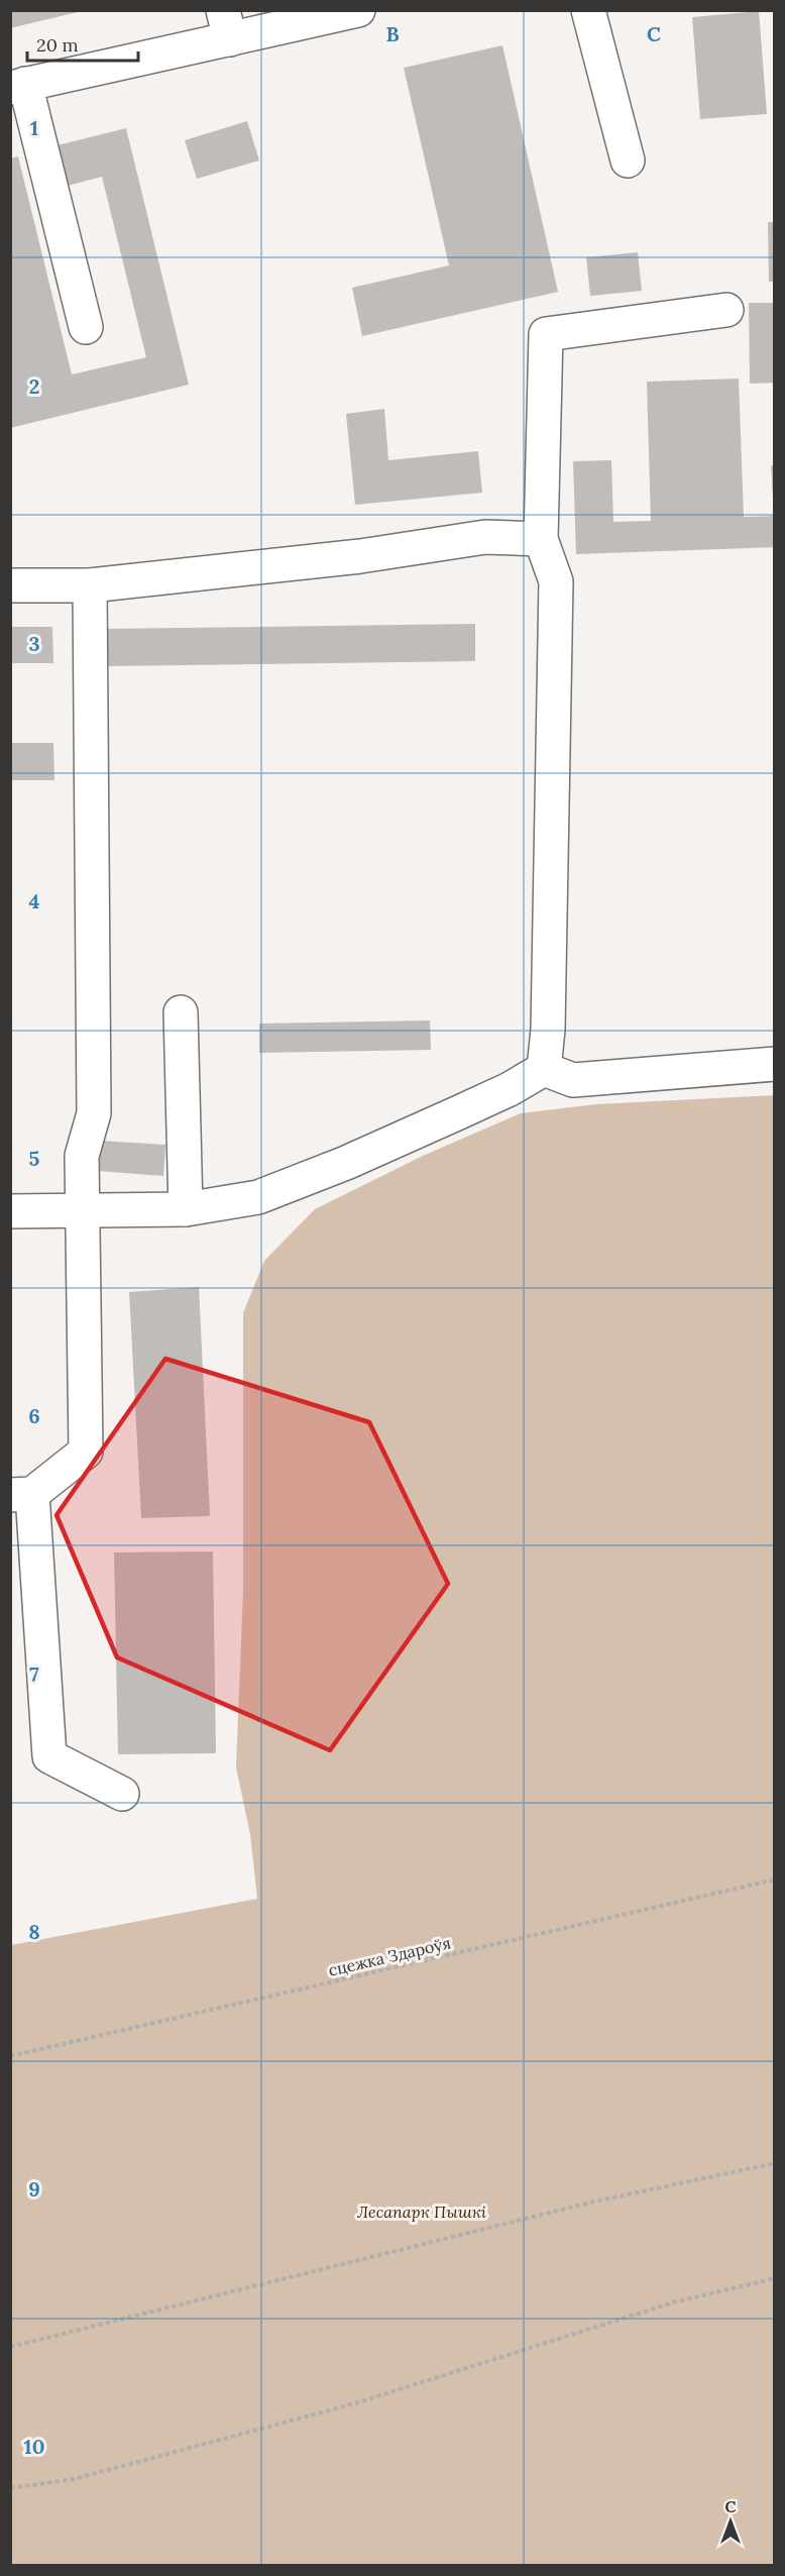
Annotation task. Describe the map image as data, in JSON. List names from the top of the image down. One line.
{"streets":{"path":["сцежка Здароўя"]},"parks":["Лесапарк Пышкі"],"scale_bar":"20 m","north":"top","grid":{"columns":["B","C"],"rows":["1","2","3","4","5","6","7","8","9","10"]}}
